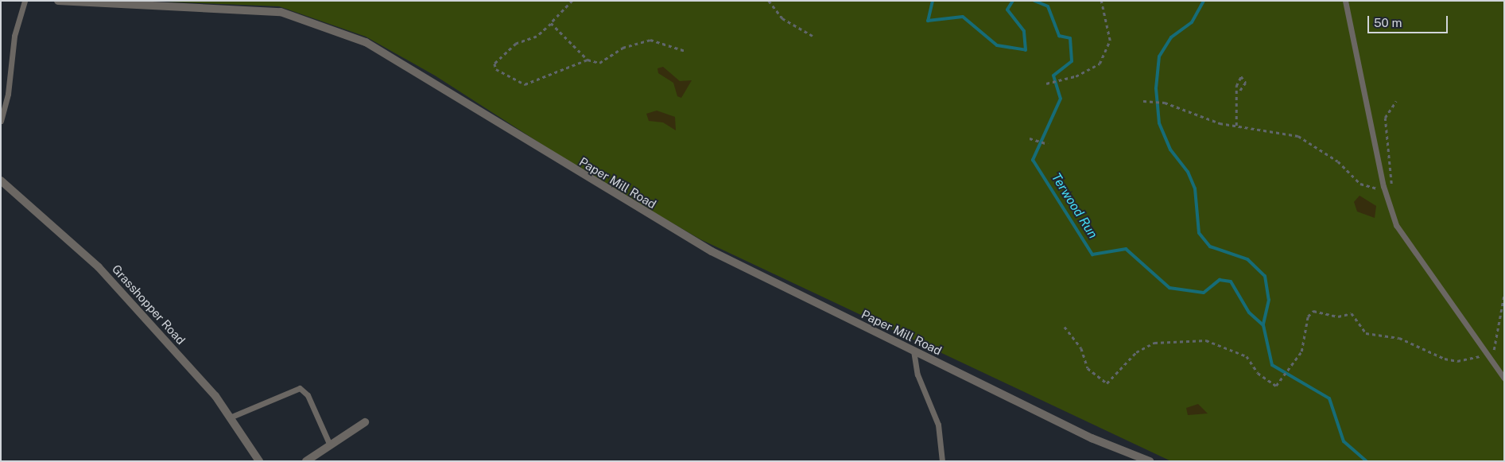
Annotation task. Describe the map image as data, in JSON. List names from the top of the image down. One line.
{"streets":{"street":["Paper Mill Road","Grasshopper Road"]},"water":["Terwood Run"],"scale_bar":"50 m"}
